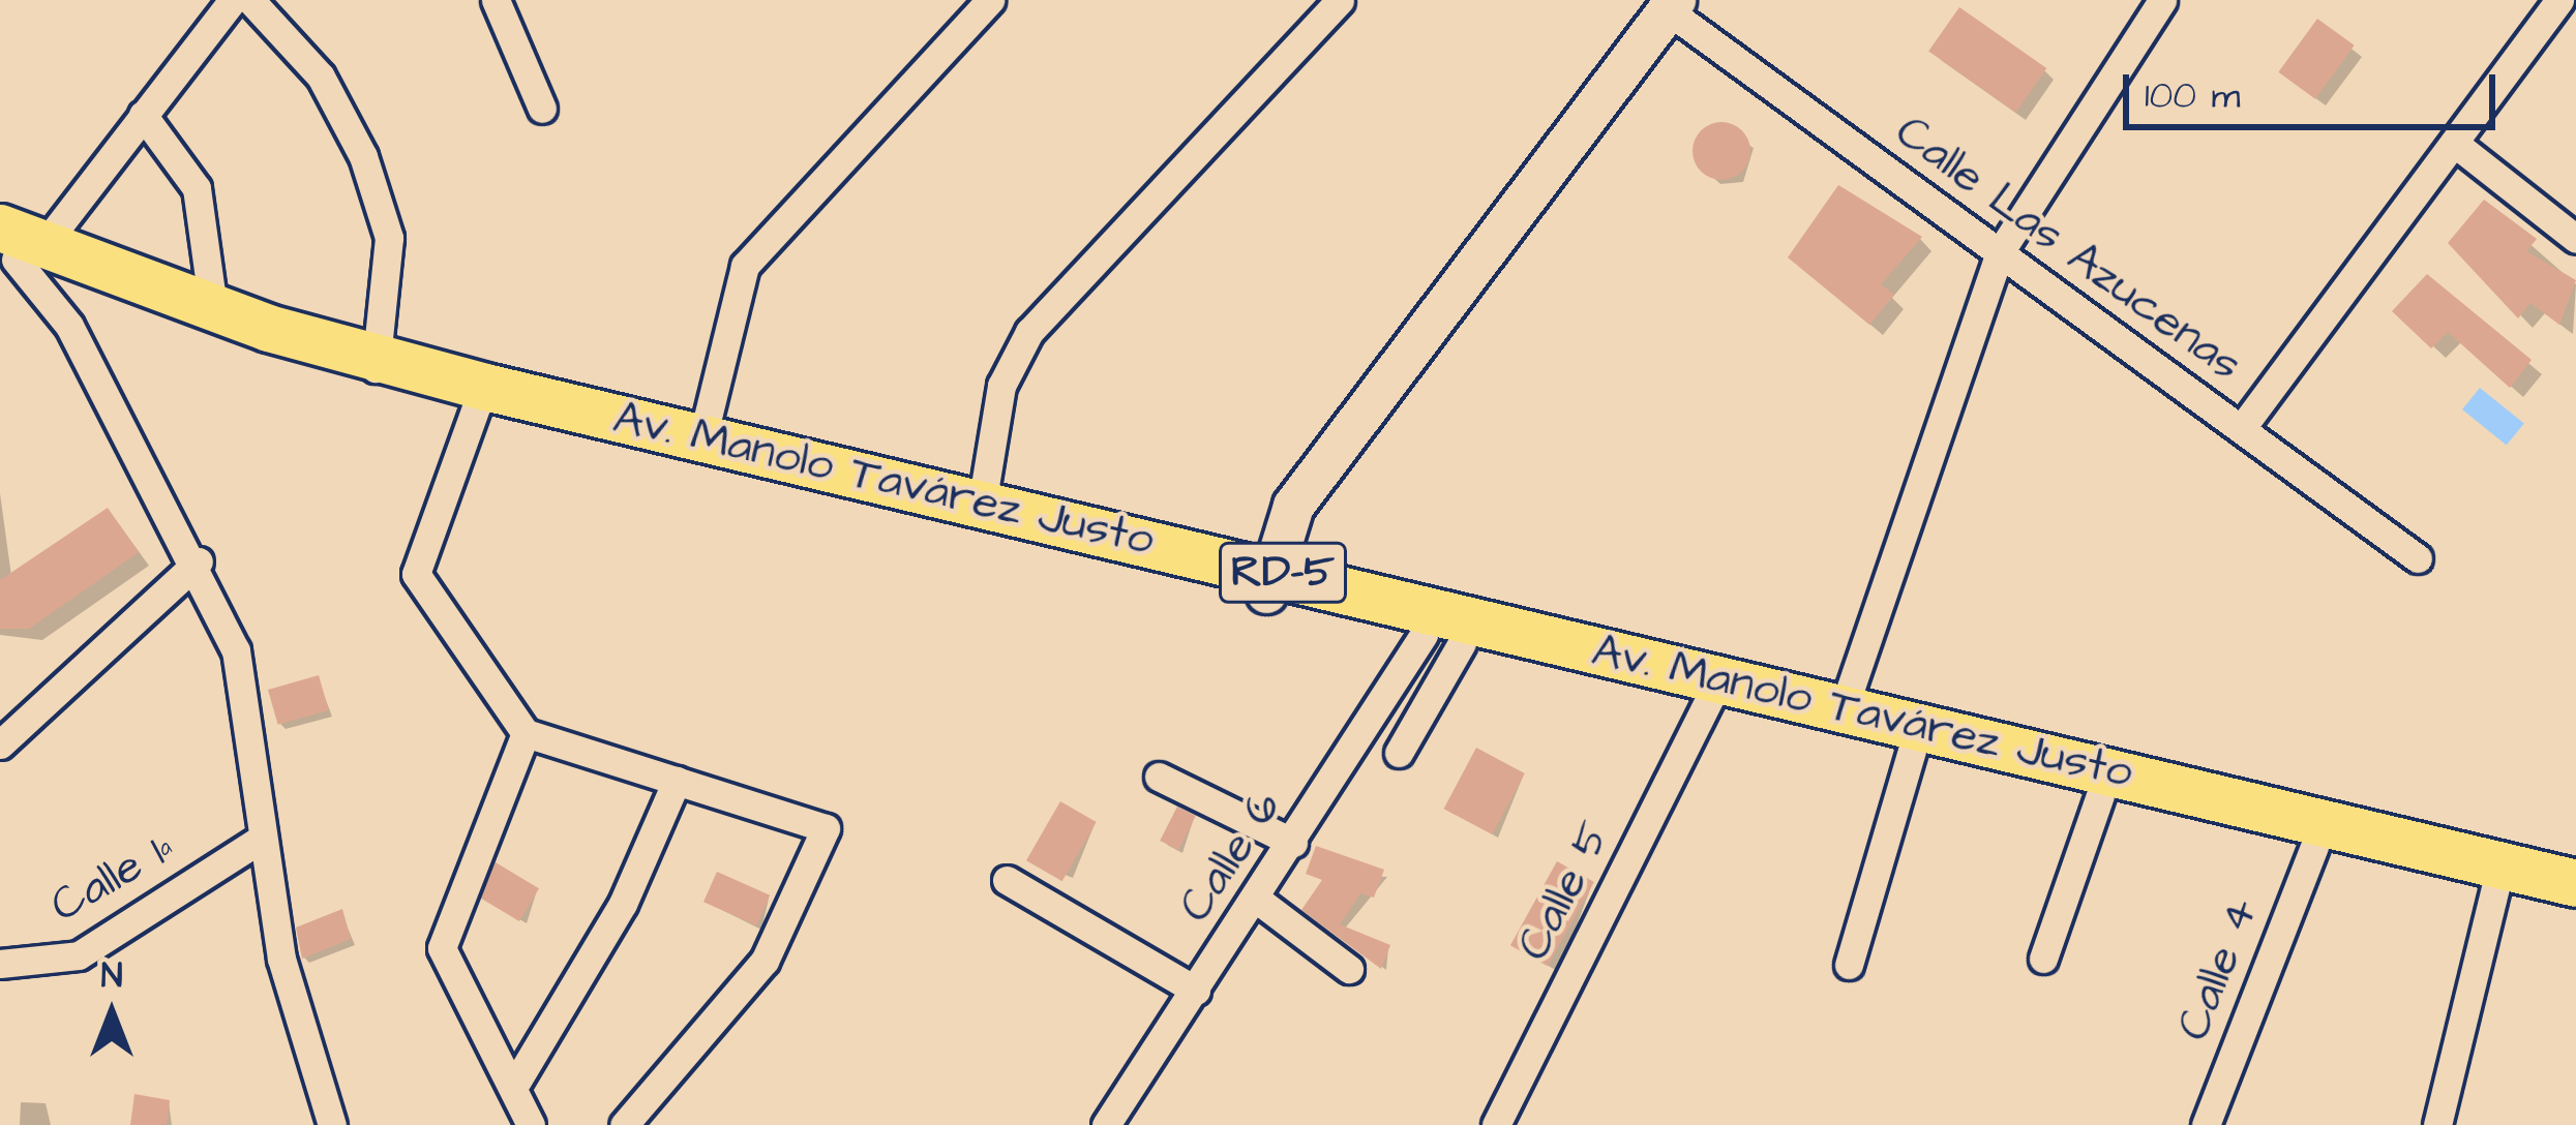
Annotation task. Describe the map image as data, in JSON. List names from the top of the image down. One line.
{"streets":{"main road":["Av. Manolo Tavárez Justo","RD-5"],"street":["Calle Las Azucenas","Calle 6","Calle 1ª","Calle 5","Calle 4"]},"crossings":[["Av. Manolo Tavárez Justo","Calle 6"],["Av. Manolo Tavárez Justo","Calle 5"],["Av. Manolo Tavárez Justo","Calle 4"]],"scale_bar":"100 m","north":"top"}
